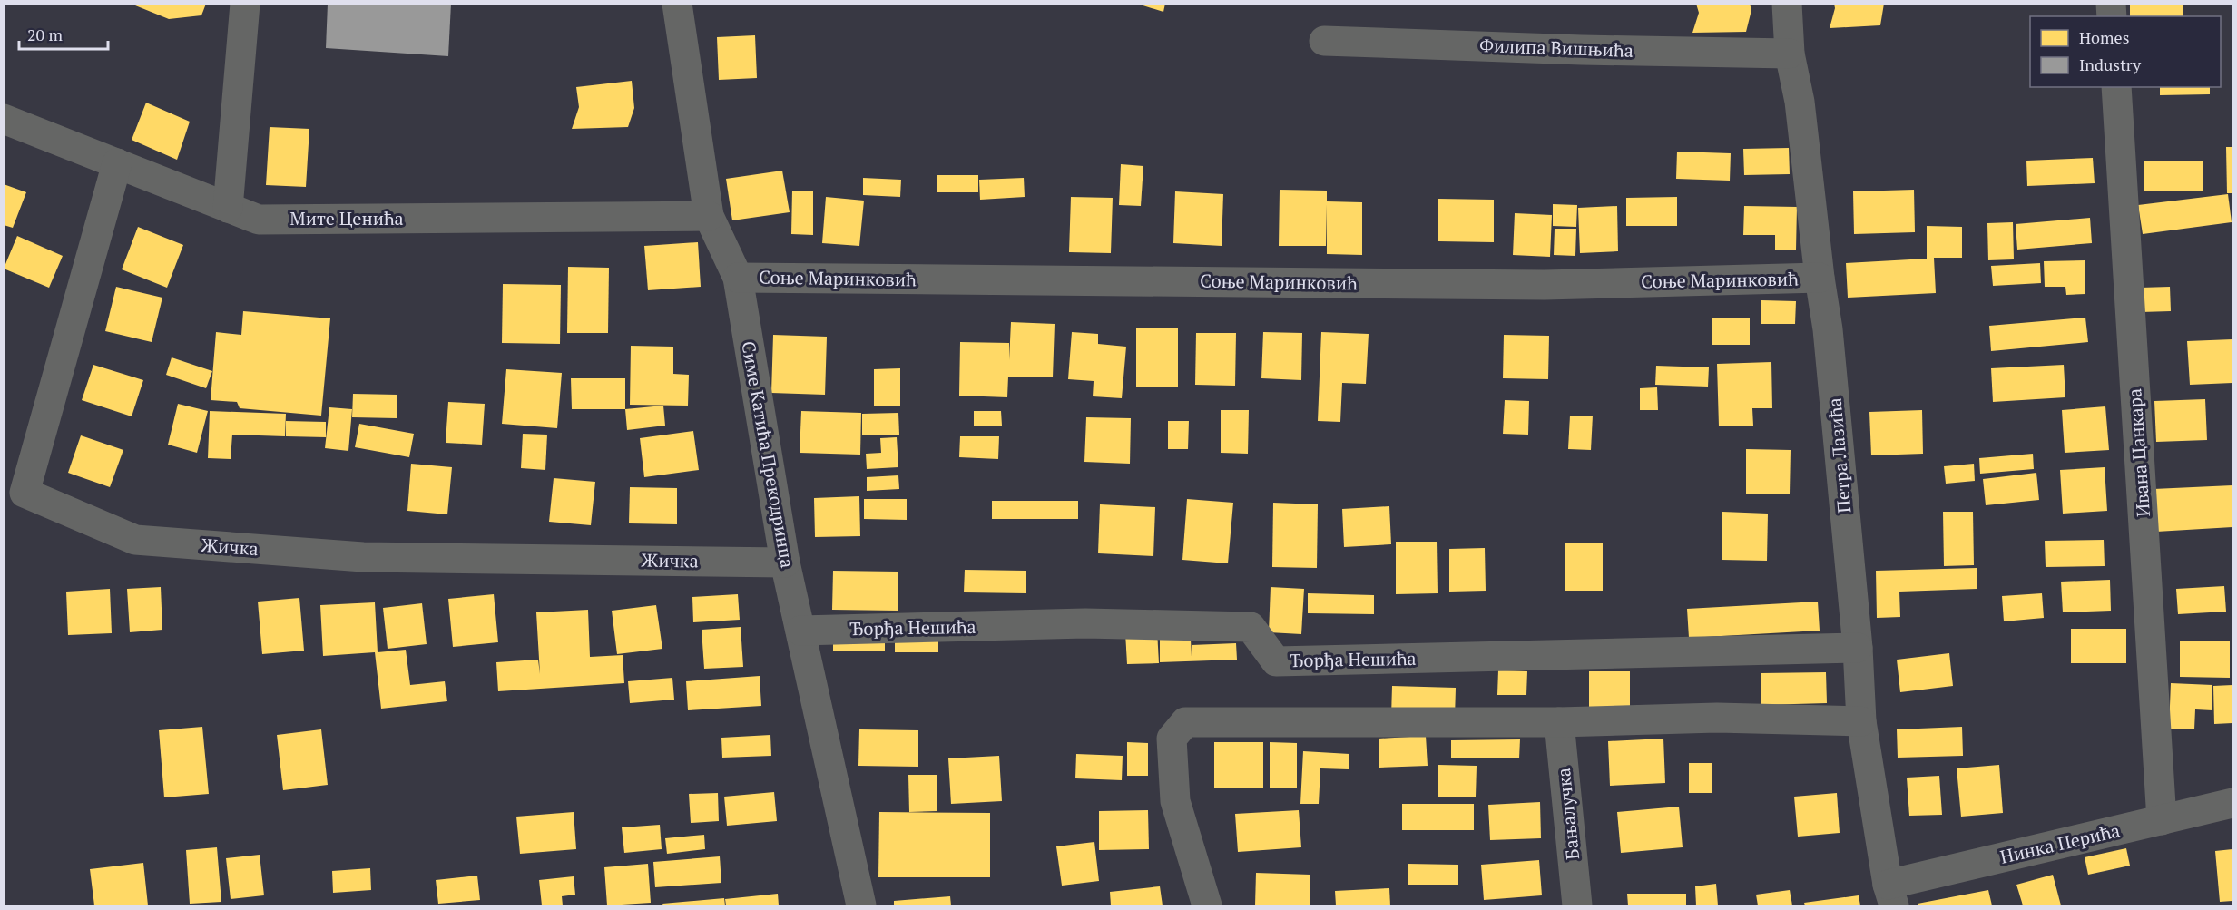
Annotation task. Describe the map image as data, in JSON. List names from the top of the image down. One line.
{"streets":{"street":["Филипа Вишњића","Мите Ценића","Соње Маринковић","Ивана Цанкара","Симе Катића Прекодринца","Петра Лазића","Жичка","Ђорђа Нешића","Бањалучка","Нинка Перића"]},"crossings":[["Филипа Вишњића","Петра Лазића"],["Мите Ценића","Симе Катића Прекодринца"],["Мите Ценића","Жичка"],["Соње Маринковић","Симе Катића Прекодринца"],["Соње Маринковић","Петра Лазића"],["Ивана Цанкара","Нинка Перића"],["Симе Катића Прекодринца","Жичка"],["Симе Катића Прекодринца","Ђорђа Нешића"],["Петра Лазића","Ђорђа Нешића"],["Петра Лазића","Нинка Перића"]],"legend":["Homes","Industry"],"scale_bar":"20 m"}
